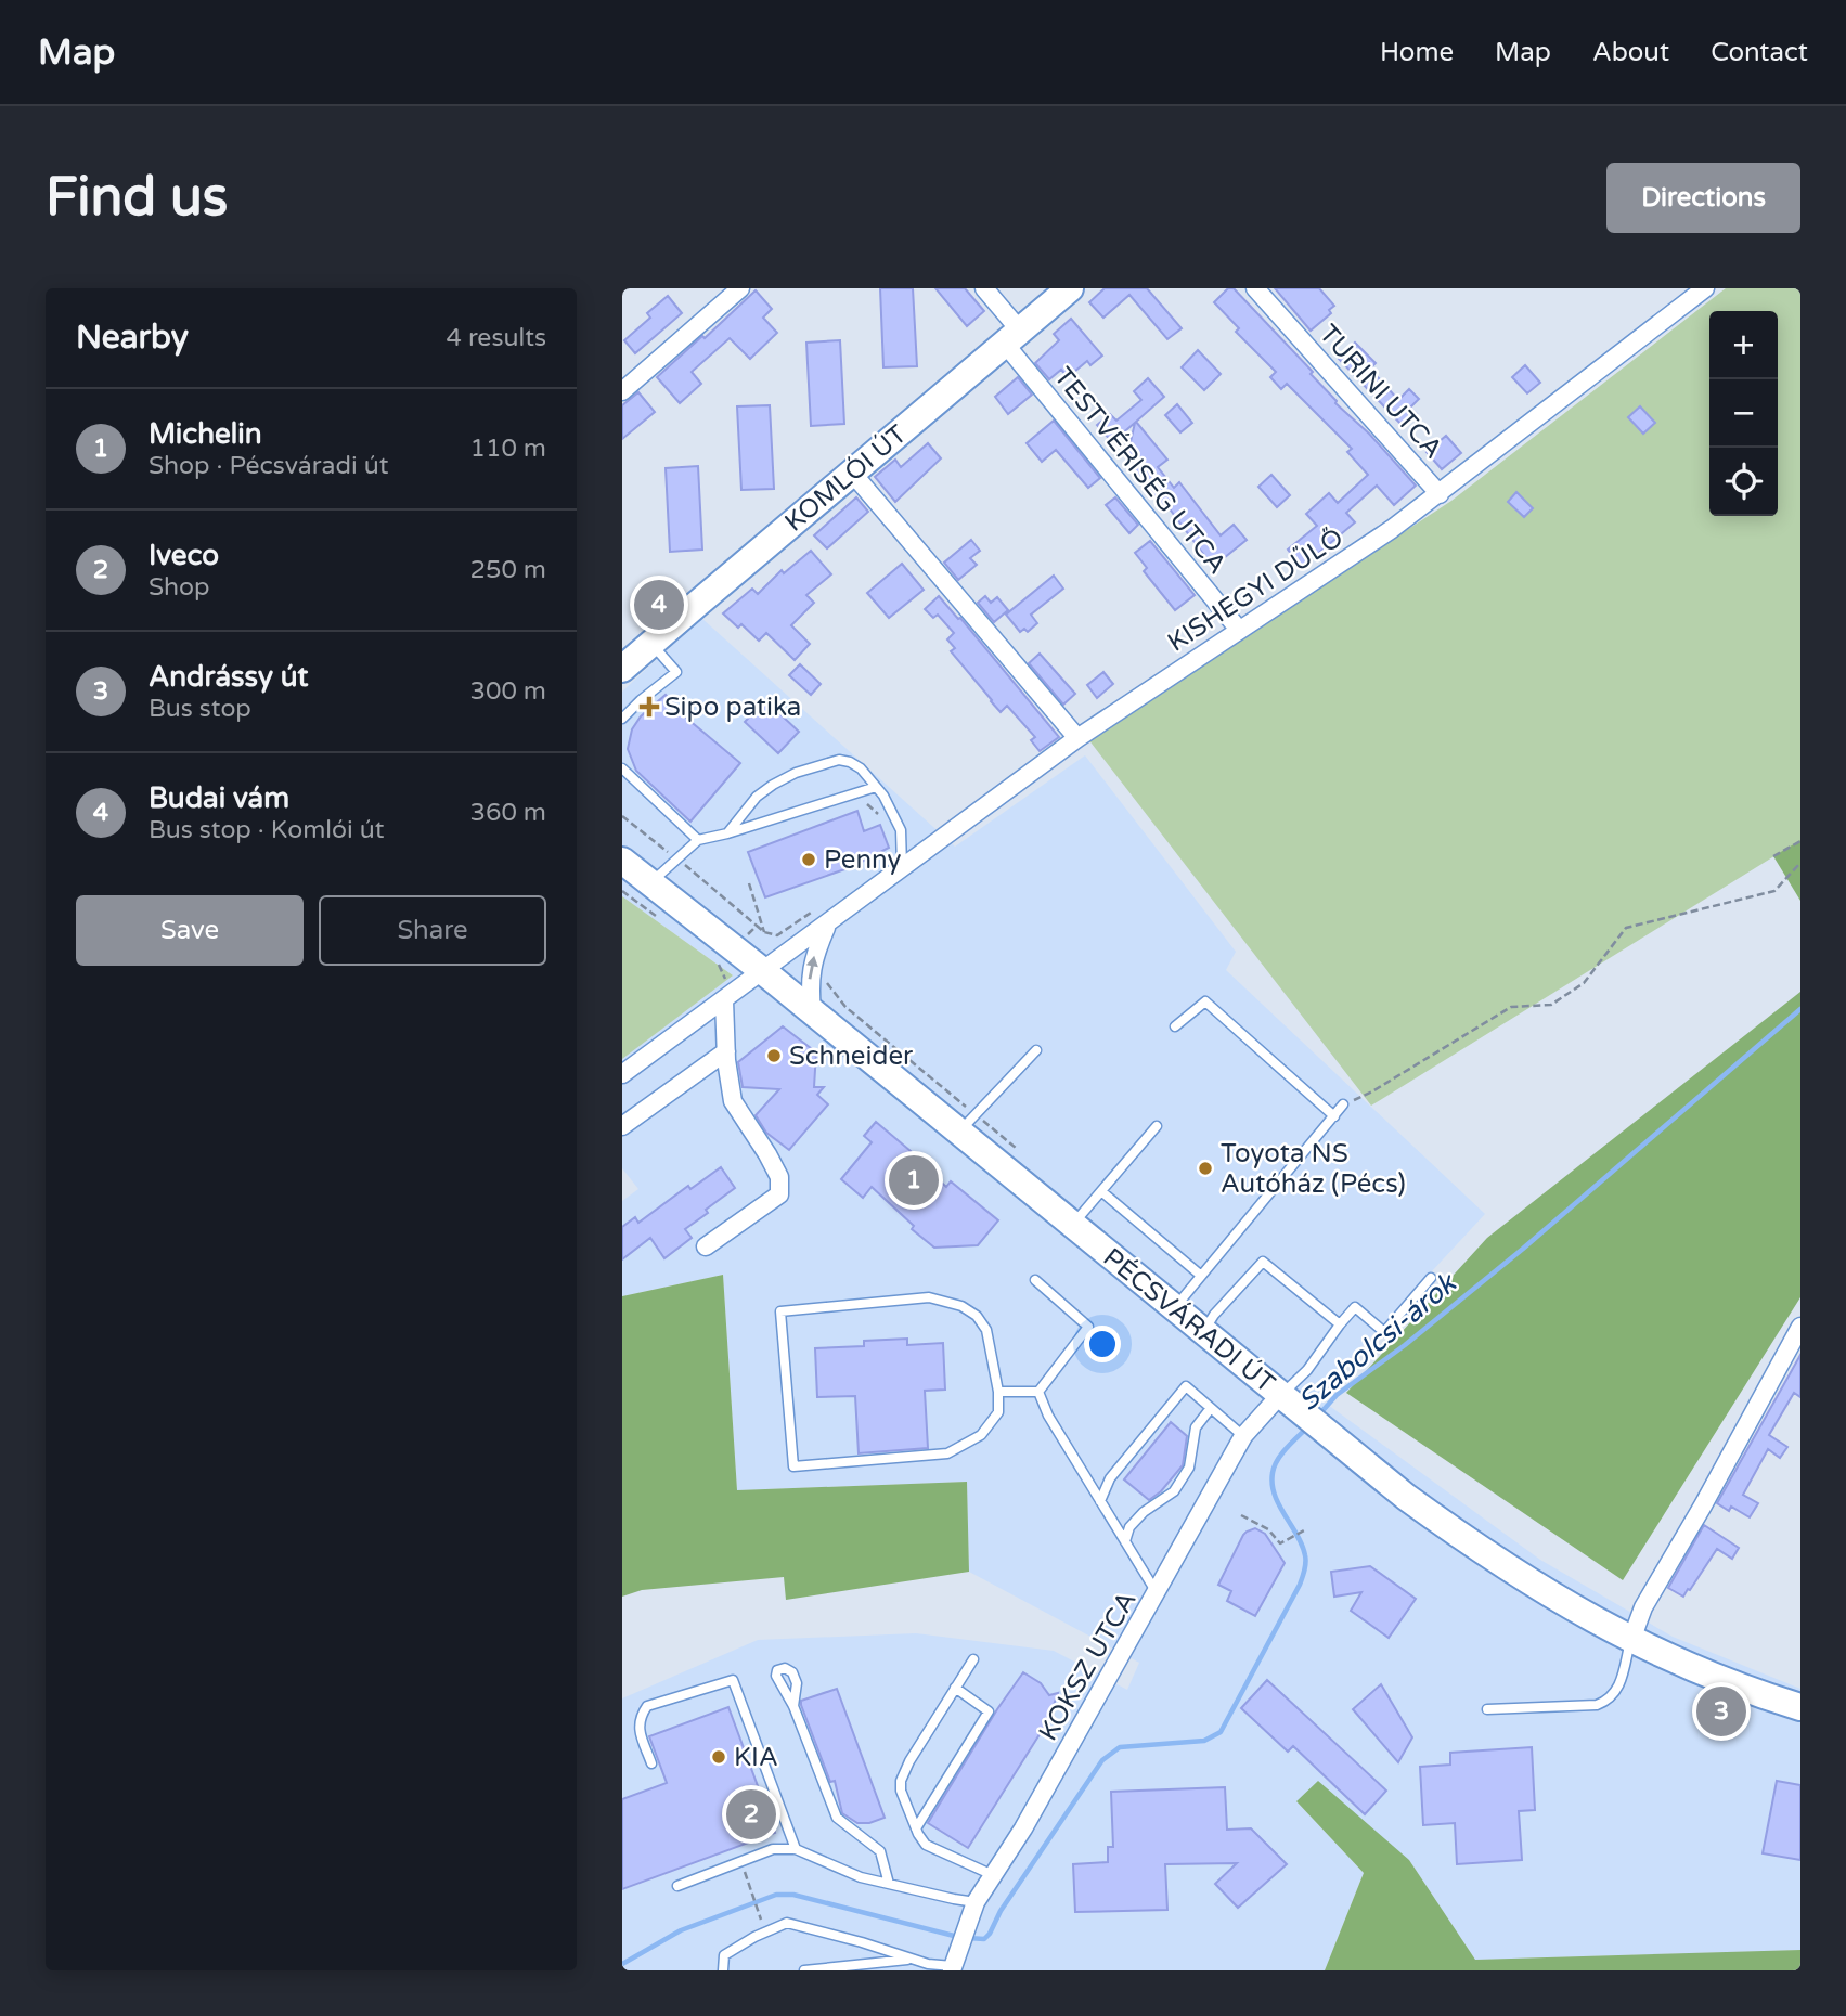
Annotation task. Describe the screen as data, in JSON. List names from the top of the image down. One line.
{"streets":{"main road":["KOMLÓI ÚT","PÉCSVÁRADI ÚT"],"street":["TURINI UTCA","TESTVÉRISÉG UTCA","KISHEGYI DŰLŐ","KOKSZ UTCA"]},"crossings":[["TURINI UTCA","KISHEGYI DŰLŐ"],["TESTVÉRISÉG UTCA","KOMLÓI ÚT"],["TESTVÉRISÉG UTCA","KISHEGYI DŰLŐ"],["KISHEGYI DŰLŐ","PÉCSVÁRADI ÚT"],["PÉCSVÁRADI ÚT","KOKSZ UTCA"]],"water":["Szabolcsi-árok"],"places":{"health":["Sipo patika"],"other":["Penny","Schneider","Toyota NS Autóház (Pécs)","KIA"]},"page":{"header":"Map","nav":["Home","Map","About","Contact"],"buttons":["Directions",["Save","Share"]],"title":"Find us","heading":["Nearby","4 results"],"map_buttons":["+","−"],"list":[{"mark":"1","name":"Michelin","note":"Shop · Pécsváradi út","value":"110 m"},{"mark":"2","name":"Iveco","note":"Shop","value":"250 m"},{"mark":"3","name":"Andrássy út","note":"Bus stop","value":"300 m"},{"mark":"4","name":"Budai vám","note":"Bus stop · Komlói út","value":"360 m"}],"pins":["4","1","3","2"]}}
